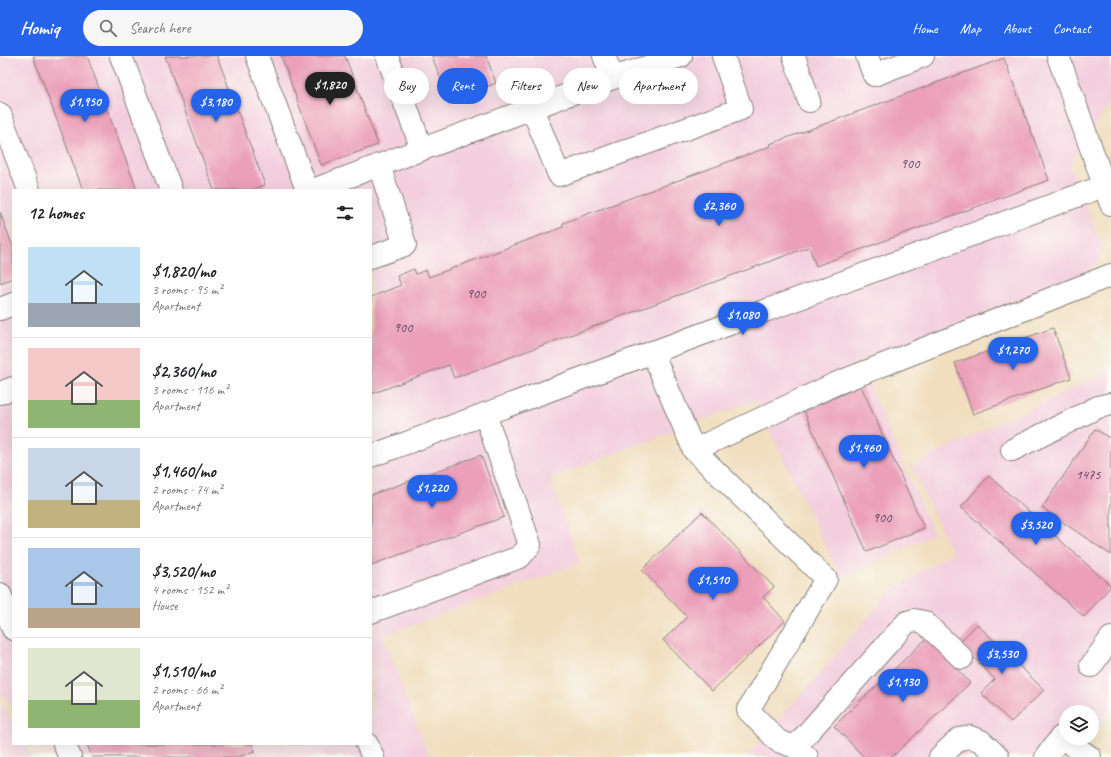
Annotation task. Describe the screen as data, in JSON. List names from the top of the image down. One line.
{"house_numbers":["900","900","900","1475","900"],"page":{"header":"Homiq","search":"Search here","nav":["Home","Map","About","Contact"],"chip":["Buy","Rent","Filters","New","Apartment"],"price":["$1,820","$1,950","$3,180","$2,360","$1,080","$1,270","$1,460","$1,220","$3,520","$1,510","$3,530","$1,130"],"heading":"12 homes","list":[{"name":"$1,820/mo","note":"3 rooms · 95 m² · Apartment"},{"name":"$2,360/mo","note":"3 rooms · 116 m² · Apartment"},{"name":"$1,460/mo","note":"2 rooms · 74 m² · Apartment"},{"name":"$3,520/mo","note":"4 rooms · 152 m² · House"},{"name":"$1,510/mo","note":"2 rooms · 66 m² · Apartment"}]}}
